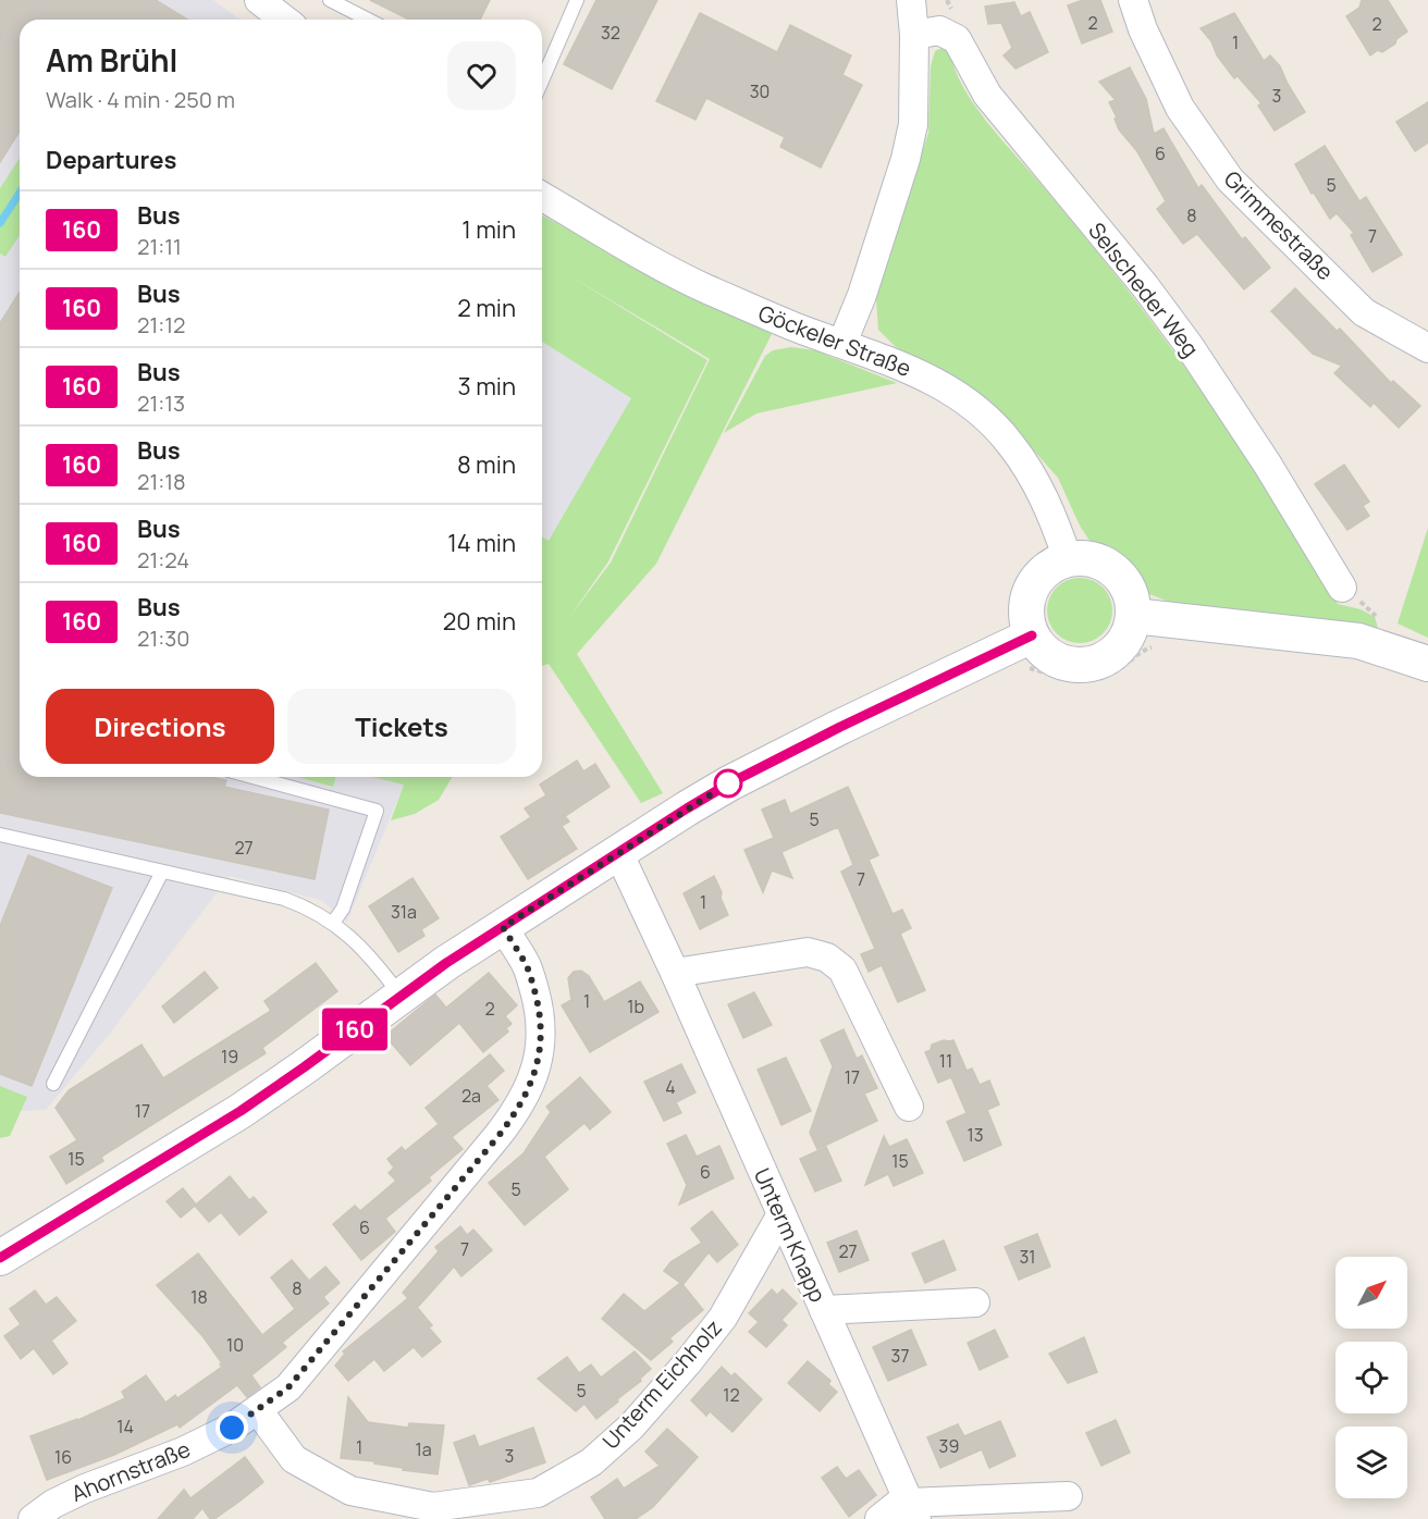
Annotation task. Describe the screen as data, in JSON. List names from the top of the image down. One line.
{"streets":{"street":["Grimmestraße","Selscheder Weg","Göckeler Straße","Unterm Knapp","Unterm Eichholz","Ahornstraße"]},"crossings":[["Unterm Knapp","Unterm Eichholz"],["Unterm Eichholz","Ahornstraße"]],"lines":["bus line 160"],"house_numbers":["2","2","32","1","30","3","6","5","8","7","5","27","7","1","31a","1","1b","2","19","11","17","4","2a","17","13","15","15","6","5","6","7","27","31","8","18","10","37","5","12","14","39","1","1a","3","16"],"north":"top right","page":{"on_map":"160","heading":[["Am Brühl","Walk · 4 min · 250 m"],"Departures"],"list":[{"mark":"160","name":"Bus","note":"21:11","value":"1 min"},{"mark":"160","name":"Bus","note":"21:12","value":"2 min"},{"mark":"160","name":"Bus","note":"21:13","value":"3 min"},{"mark":"160","name":"Bus","note":"21:18","value":"8 min"},{"mark":"160","name":"Bus","note":"21:24","value":"14 min"},{"mark":"160","name":"Bus","note":"21:30","value":"20 min"}],"buttons":["Directions","Tickets"]}}
